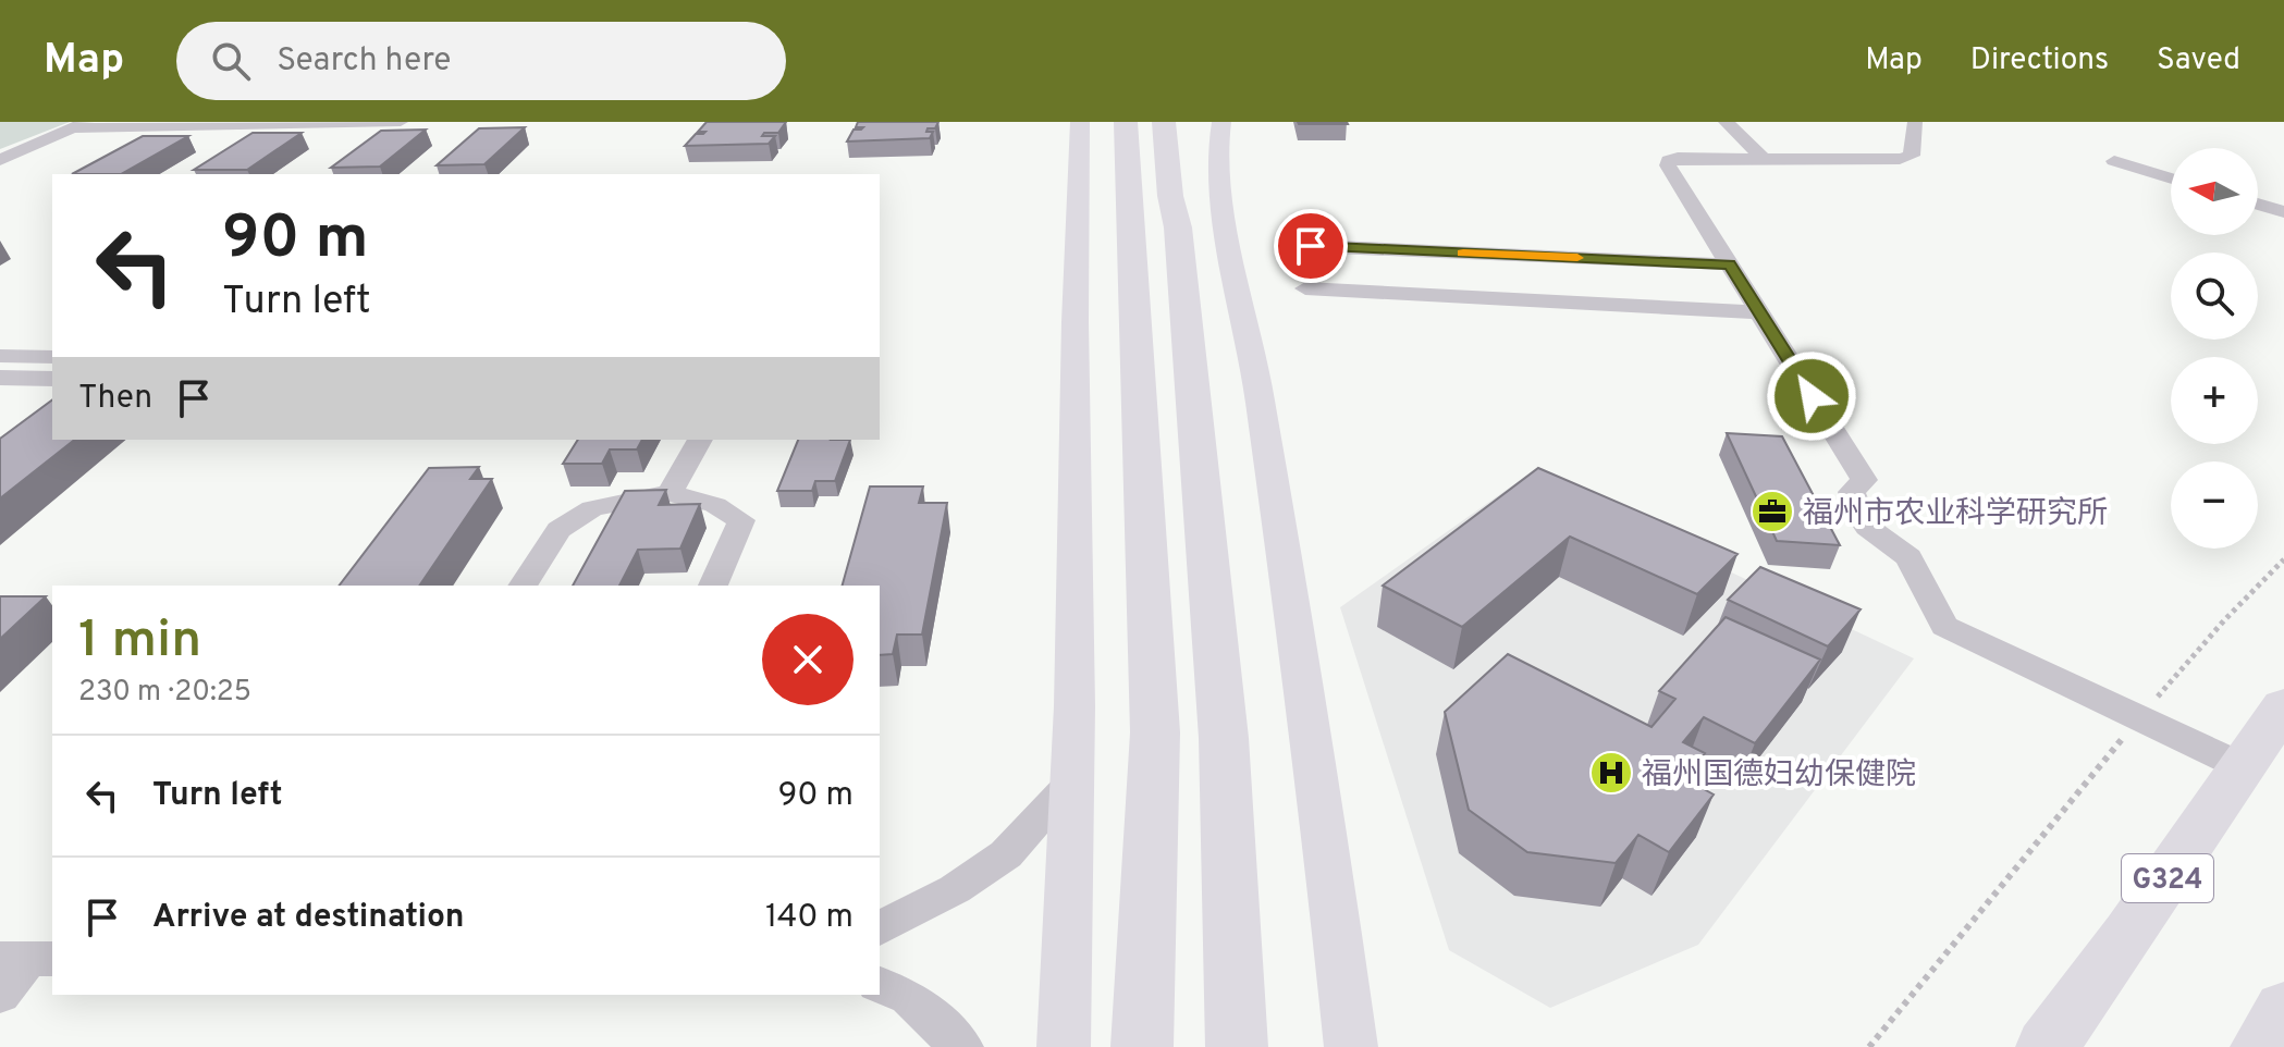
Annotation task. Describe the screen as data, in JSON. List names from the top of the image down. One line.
{"streets":{"highway":["G324"]},"places":{"office":["福州市农业科学研究所"],"hospital":["福州国德妇幼保健院"]},"north":"left","page":{"header":"Map","search":"Search here","nav":["Map","Directions","Saved"],"map_buttons":["+","−"],"turn":["90 m","Turn left"],"then":"Then","heading":["1 min","230 m · 20:25"],"list":[{"name":"Turn left","value":"90 m"},{"name":"Arrive at destination","value":"140 m"}]}}
